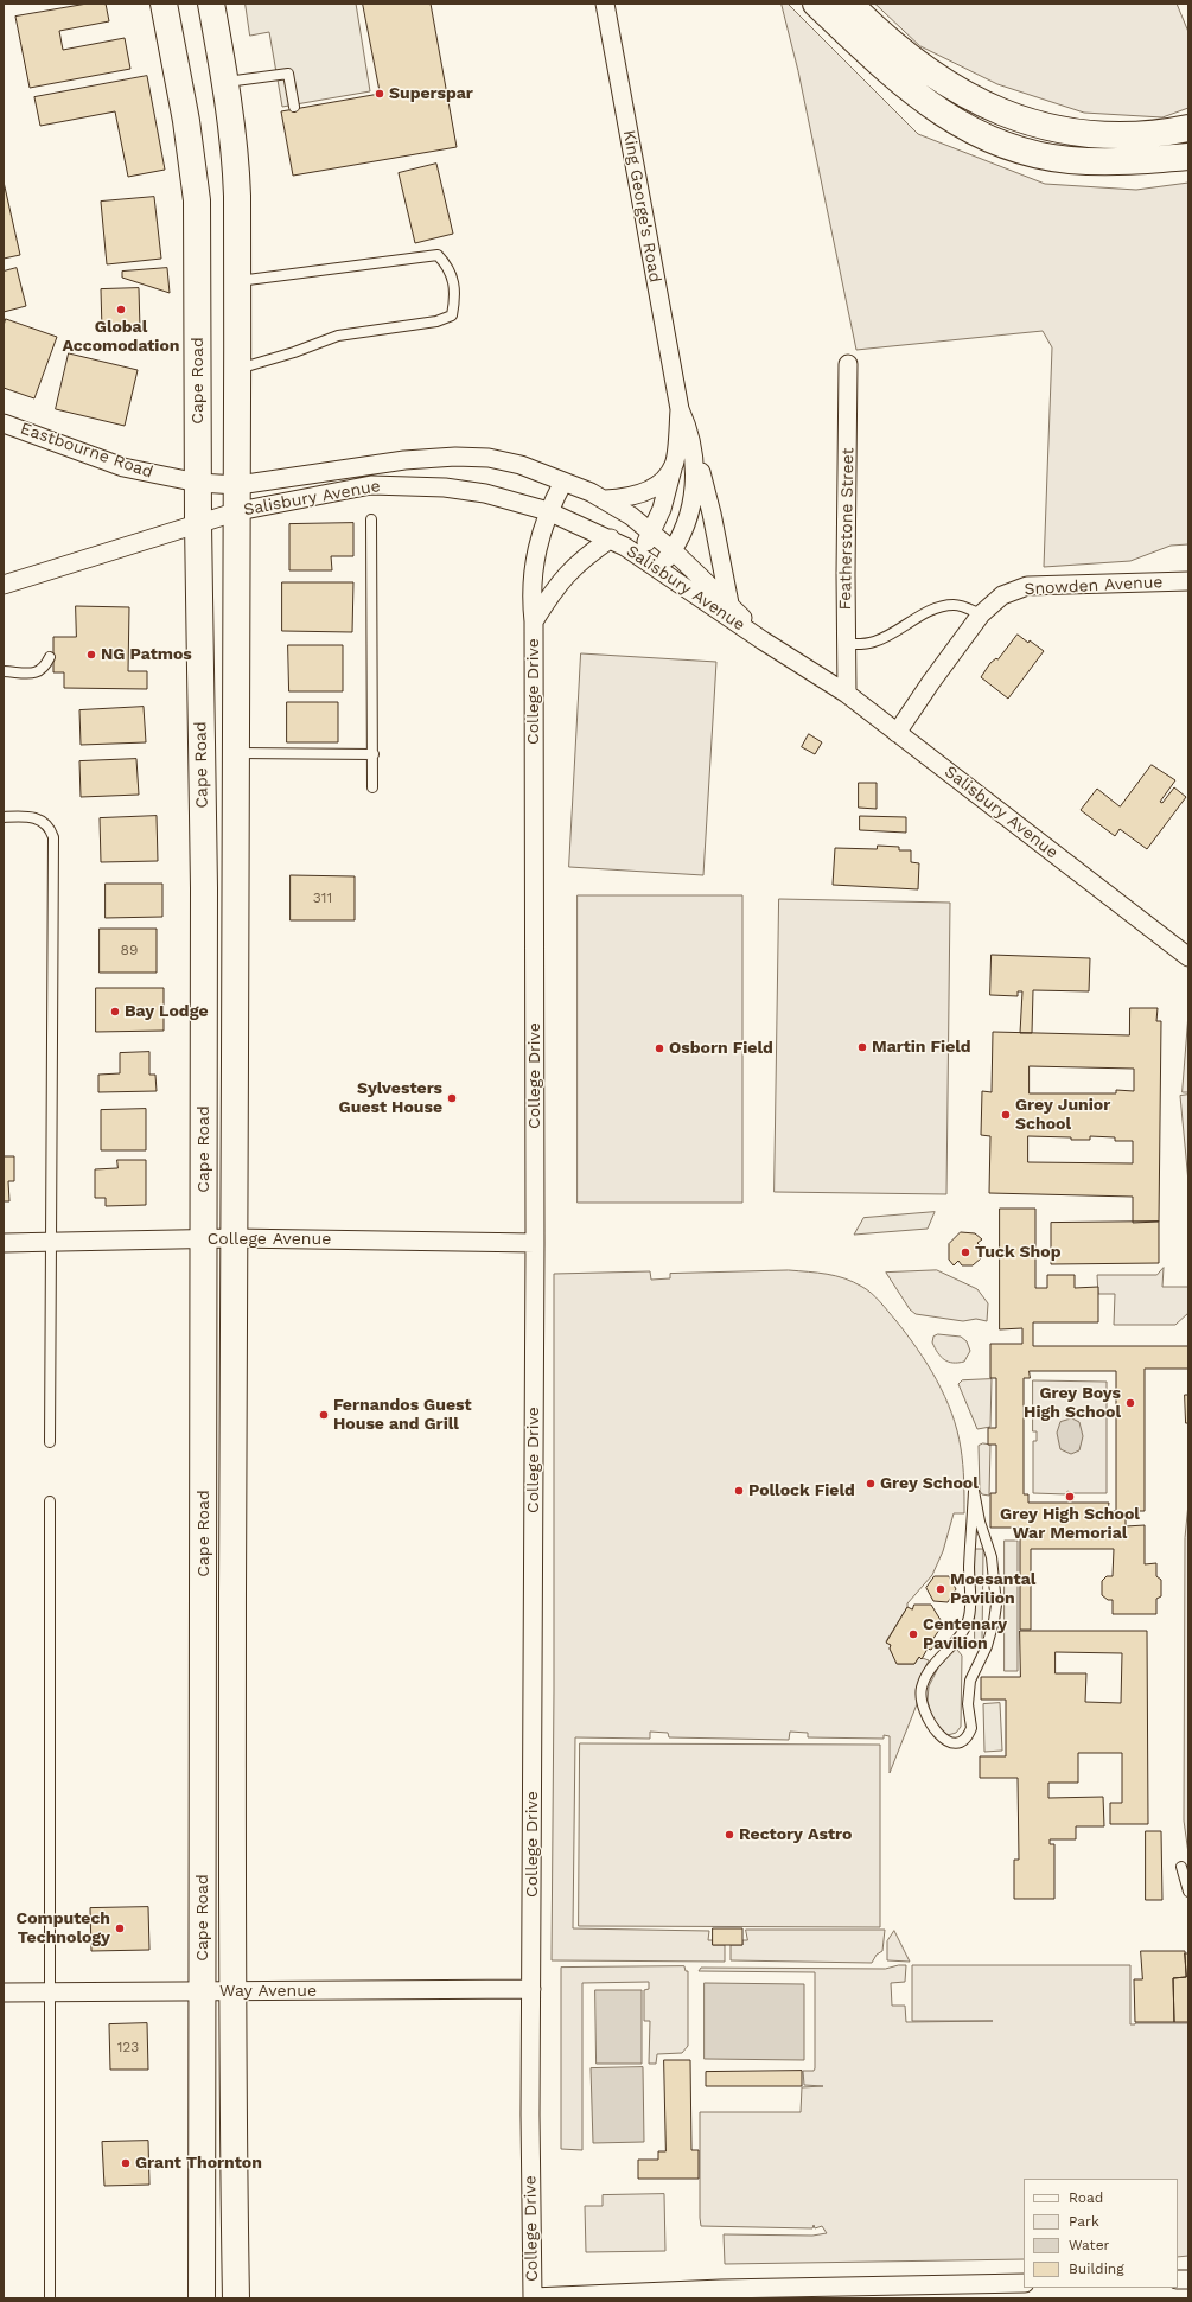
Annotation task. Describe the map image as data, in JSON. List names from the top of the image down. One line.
{"streets":{"main road":["Cape Road"],"street":["King George's Road","Eastbourne Road","Salisbury Avenue","Featherstone Street","Snowden Avenue","College Drive","College Avenue","Way Avenue"]},"crossings":[["King George's Road","Salisbury Avenue"],["Cape Road","Eastbourne Road"],["Cape Road","Salisbury Avenue"],["Cape Road","College Avenue"],["Cape Road","Way Avenue"],["Eastbourne Road","Salisbury Avenue"],["Salisbury Avenue","Featherstone Street"],["Salisbury Avenue","Snowden Avenue"],["Salisbury Avenue","College Drive"],["College Drive","College Avenue"],["College Drive","Way Avenue"]],"places":["Superspar","Global Accomodation","NG Patmos","Bay Lodge","Martin Field","Osborn Field","Sylvesters Guest House","Grey Junior School","Tuck Shop","Grey Boys High School","Fernandos Guest House and Grill","Grey School","Pollock Field","Grey High School War Memorial","Moesantal Pavilion","Centenary Pavilion","Rectory Astro","Computech Technology","Grant Thornton"],"house_numbers":["311","89","123"],"legend":["Road","Park","Water","Building"]}
